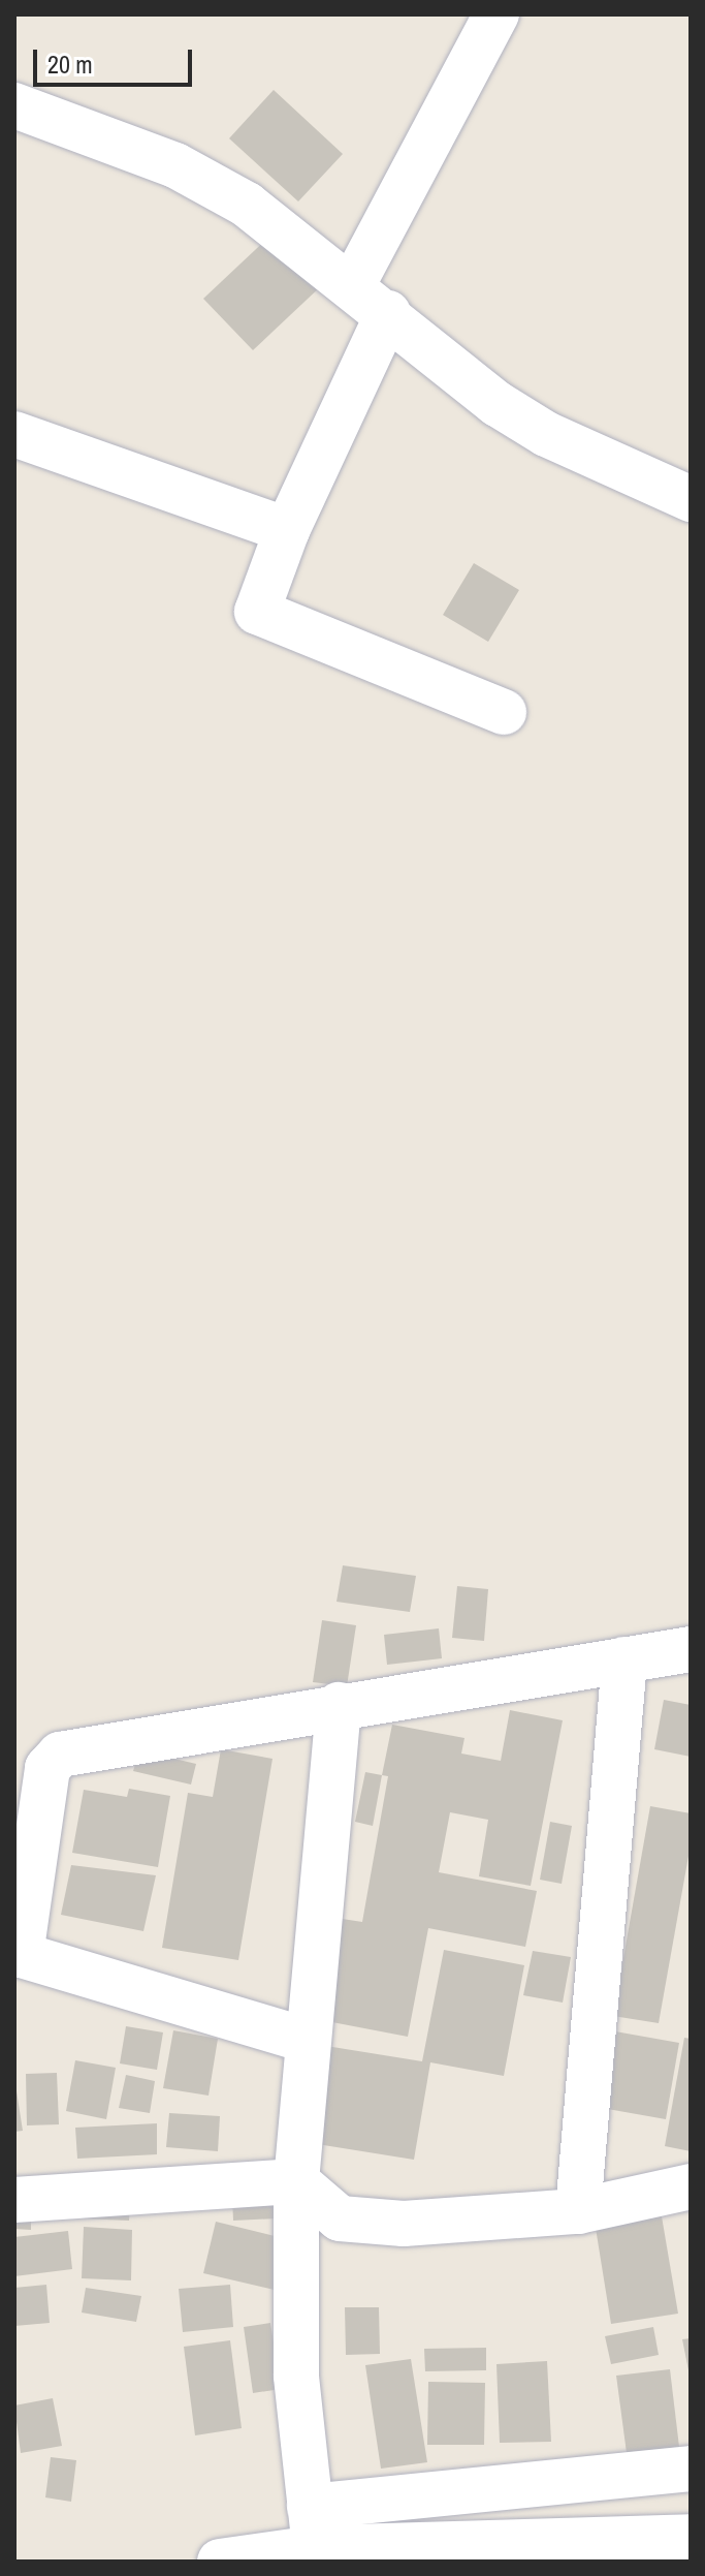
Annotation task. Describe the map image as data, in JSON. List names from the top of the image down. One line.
{"scale_bar":"20 m"}
